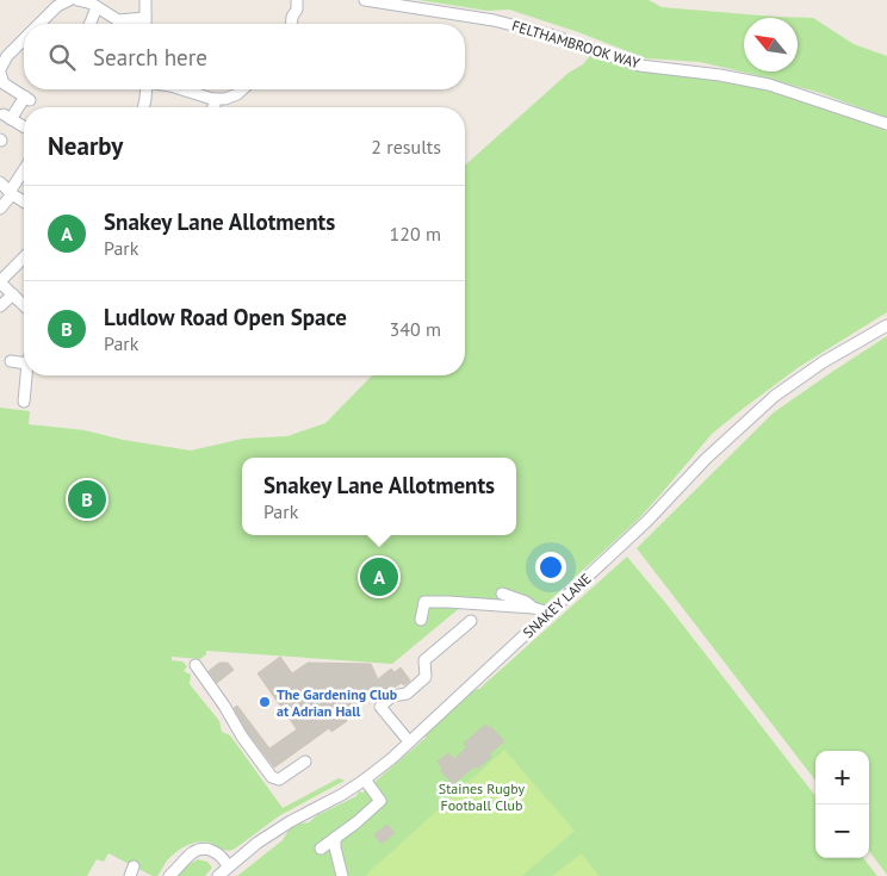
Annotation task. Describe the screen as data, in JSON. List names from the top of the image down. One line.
{"streets":{"street":["FELTHAMBROOK WAY","SNAKEY LANE"]},"parks":["Staines Rugby Football Club"],"places":["The Gardening Club at Adrian Hall"],"north":"top left","page":{"search":"Search here","heading":["Nearby","2 results"],"list":[{"mark":"A","name":"Snakey Lane Allotments","note":"Park","value":"120 m"},{"mark":"B","name":"Ludlow Road Open Space","note":"Park","value":"340 m"}],"popup":["Snakey Lane Allotments","Park"],"pins":["B","A"],"map_buttons":["+","−"]}}
